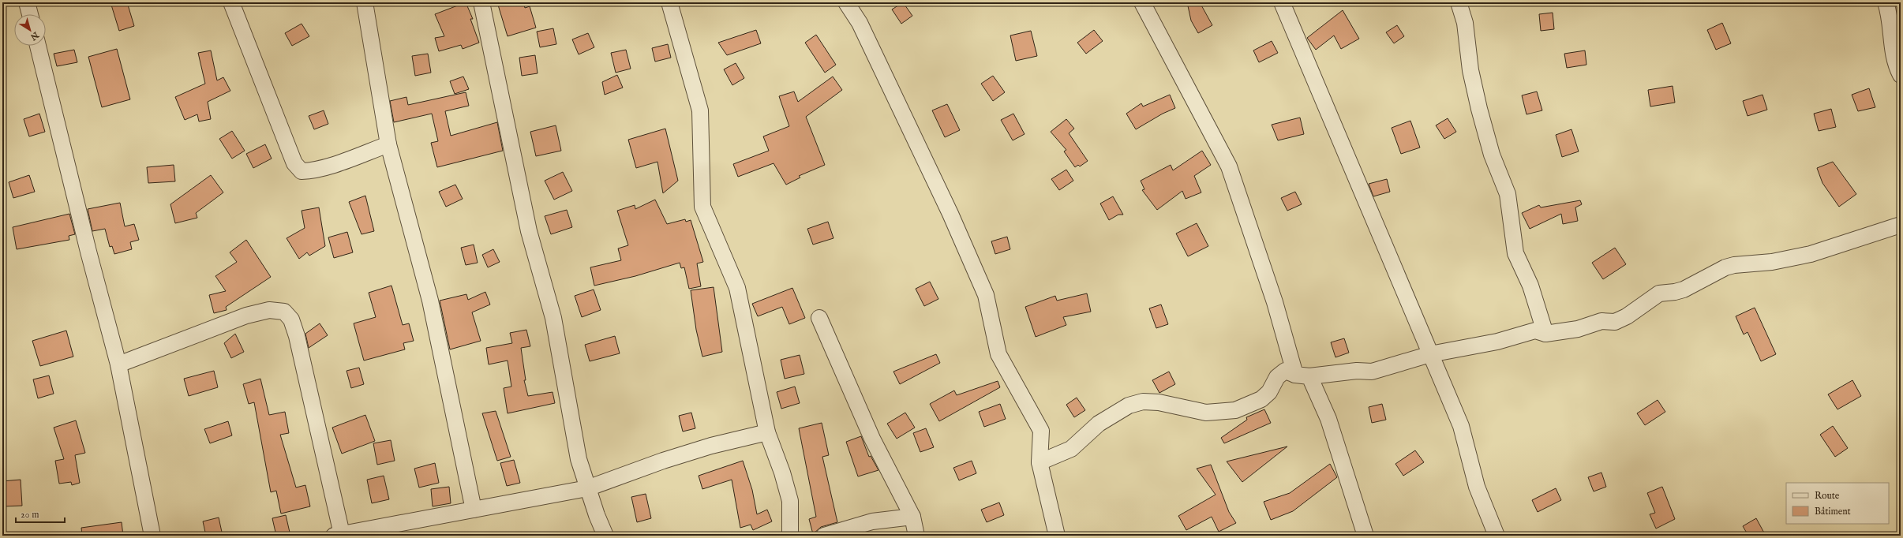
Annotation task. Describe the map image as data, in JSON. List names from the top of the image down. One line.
{"legend":["Route","Bâtiment"],"scale_bar":"20 m","north":"bottom right"}
